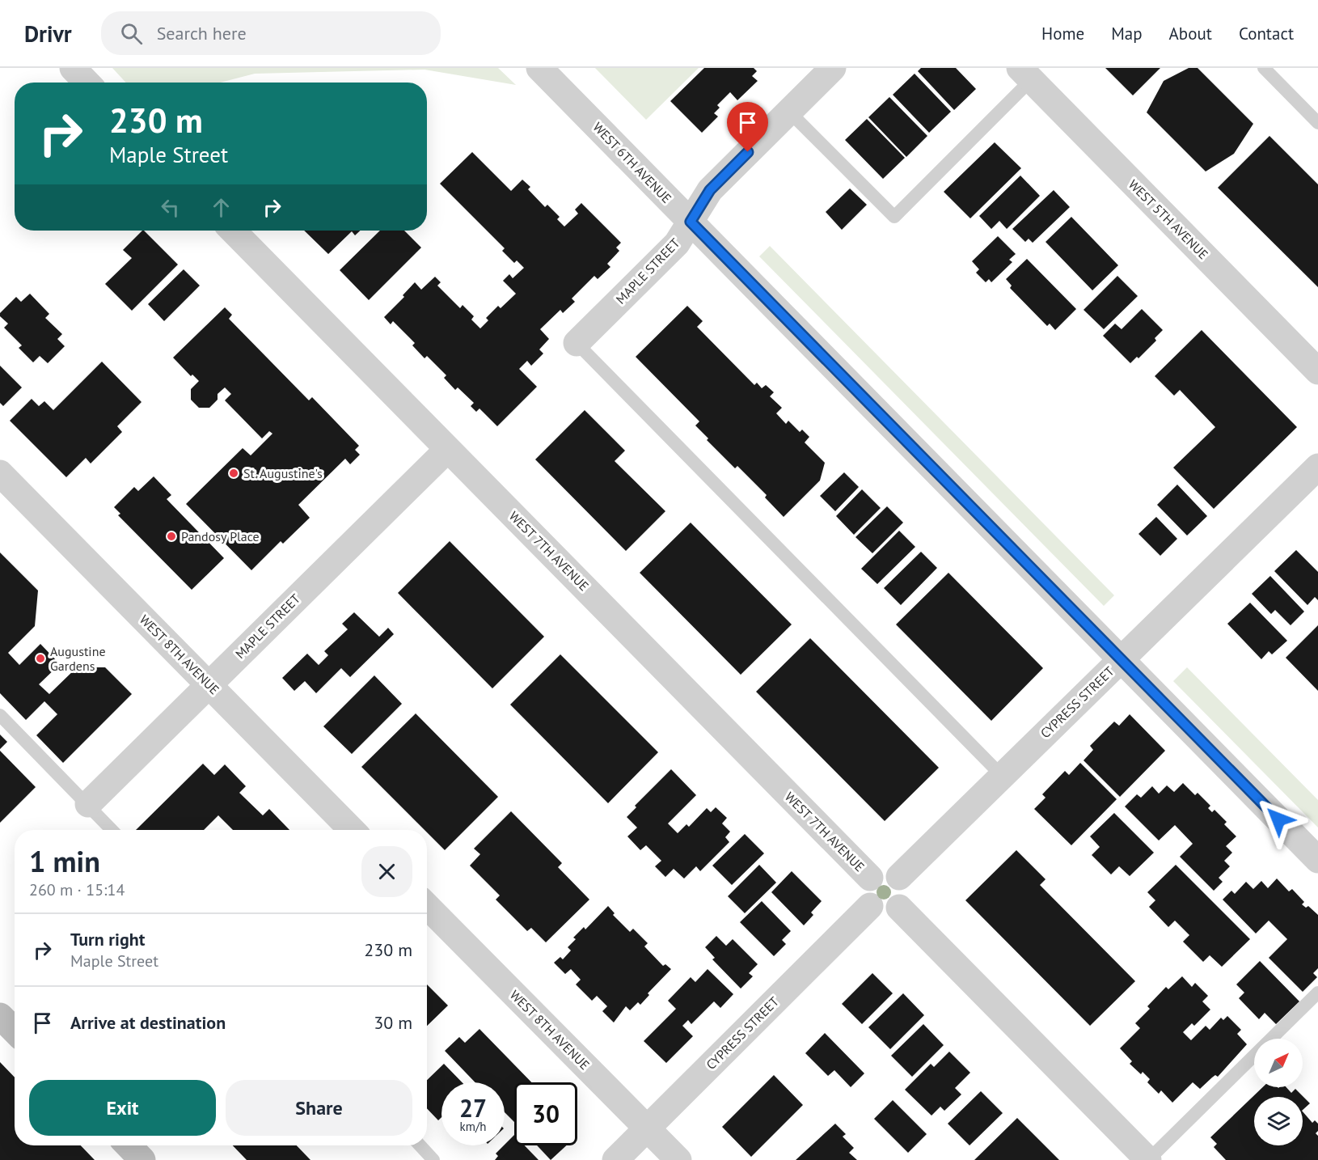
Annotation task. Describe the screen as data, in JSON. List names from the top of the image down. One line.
{"streets":{"street":["WEST 6TH AVENUE","WEST 5TH AVENUE","MAPLE STREET","WEST 7TH AVENUE","WEST 8TH AVENUE","CYPRESS STREET"]},"crossings":[["WEST 6TH AVENUE","MAPLE STREET"],["WEST 6TH AVENUE","CYPRESS STREET"],["MAPLE STREET","WEST 7TH AVENUE"],["MAPLE STREET","WEST 8TH AVENUE"],["WEST 7TH AVENUE","CYPRESS STREET"],["WEST 8TH AVENUE","CYPRESS STREET"]],"places":["St. Augustine's","Pandosy Place","Augustine Gardens"],"north":"top right","page":{"header":"Drivr","search":"Search here","nav":["Home","Map","About","Contact"],"turn":["230 m","Maple Street"],"heading":["1 min","260 m · 15:14"],"list":[{"name":"Turn right","note":"Maple Street","value":"230 m"},{"name":"Arrive at destination","value":"30 m"}],"buttons":["Exit","Share"],"speed":"27 km/h","limit":"30"}}
